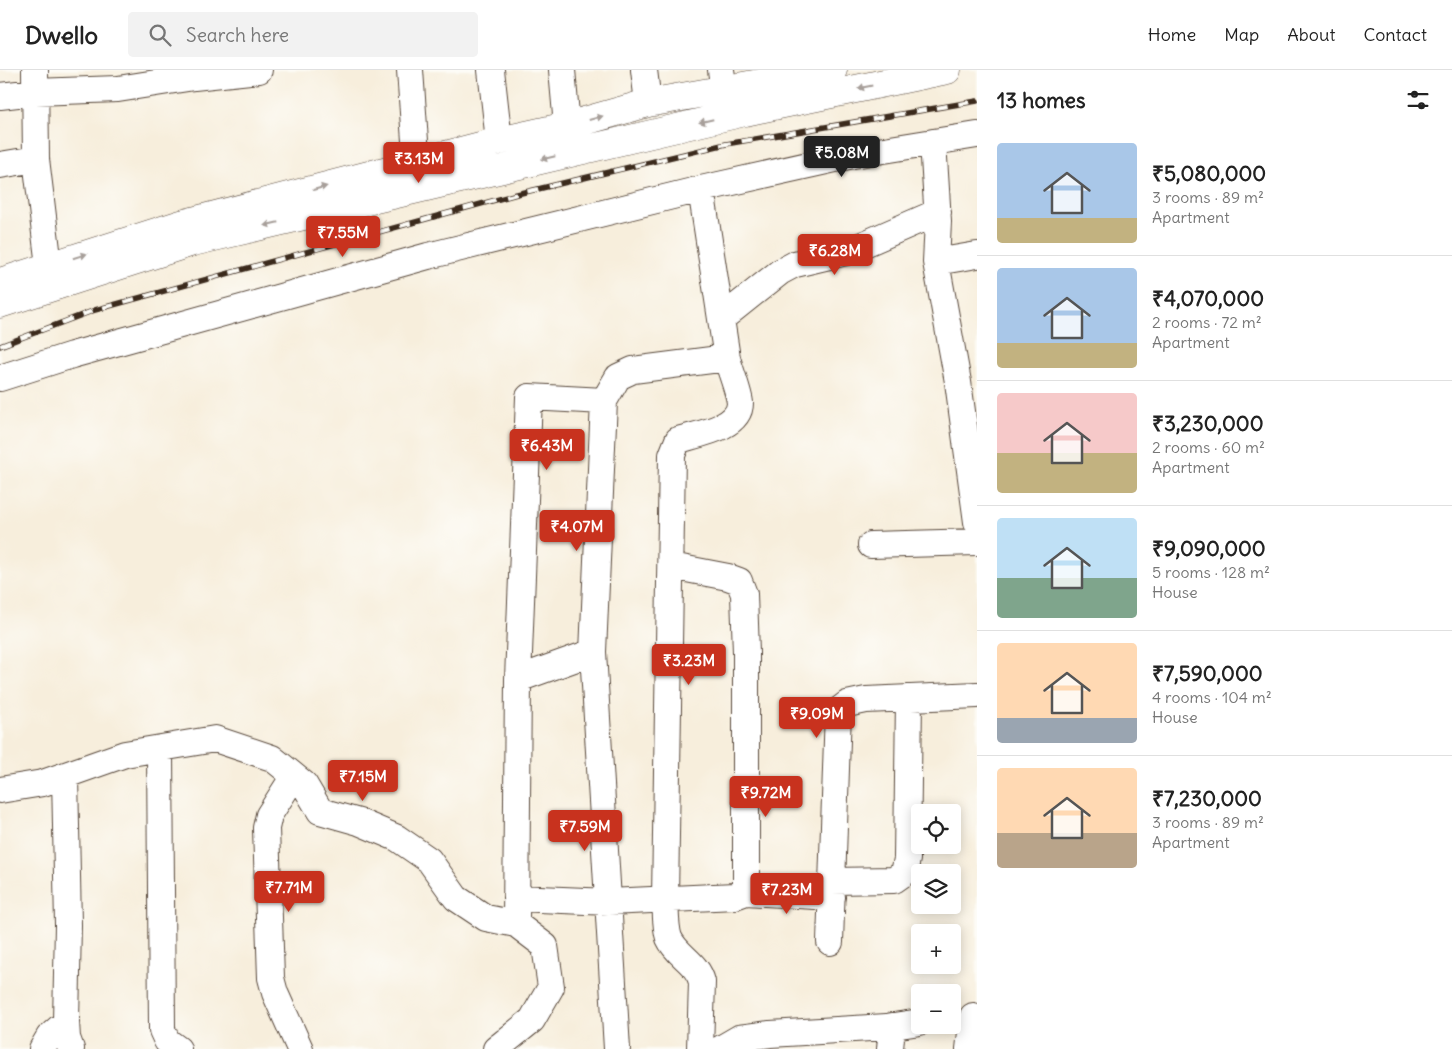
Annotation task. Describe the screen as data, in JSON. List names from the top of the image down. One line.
{"page":{"header":"Dwello","search":"Search here","nav":["Home","Map","About","Contact"],"heading":"13 homes","list":[{"name":"₹5,080,000","note":"3 rooms · 89 m² · Apartment"},{"name":"₹4,070,000","note":"2 rooms · 72 m² · Apartment"},{"name":"₹3,230,000","note":"2 rooms · 60 m² · Apartment"},{"name":"₹9,090,000","note":"5 rooms · 128 m² · House"},{"name":"₹7,590,000","note":"4 rooms · 104 m² · House"},{"name":"₹7,230,000","note":"3 rooms · 89 m² · Apartment"}],"price":["₹5.08M","₹3.13M","₹7.55M","₹6.28M","₹6.43M","₹4.07M","₹3.23M","₹9.09M","₹7.15M","₹9.72M","₹7.59M","₹7.71M","₹7.23M"],"map_buttons":["+","−"]}}
